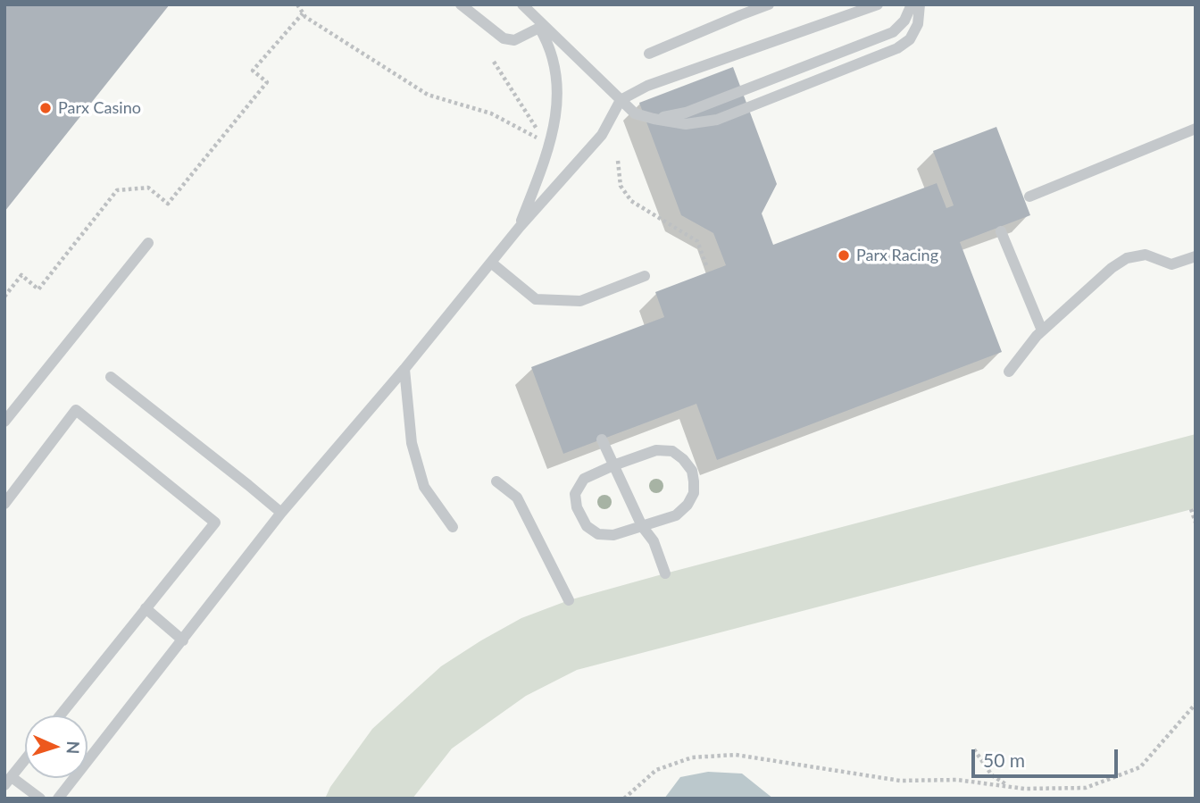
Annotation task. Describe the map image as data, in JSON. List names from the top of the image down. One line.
{"places":["Parx Casino","Parx Racing"],"scale_bar":"50 m","north":"right"}
